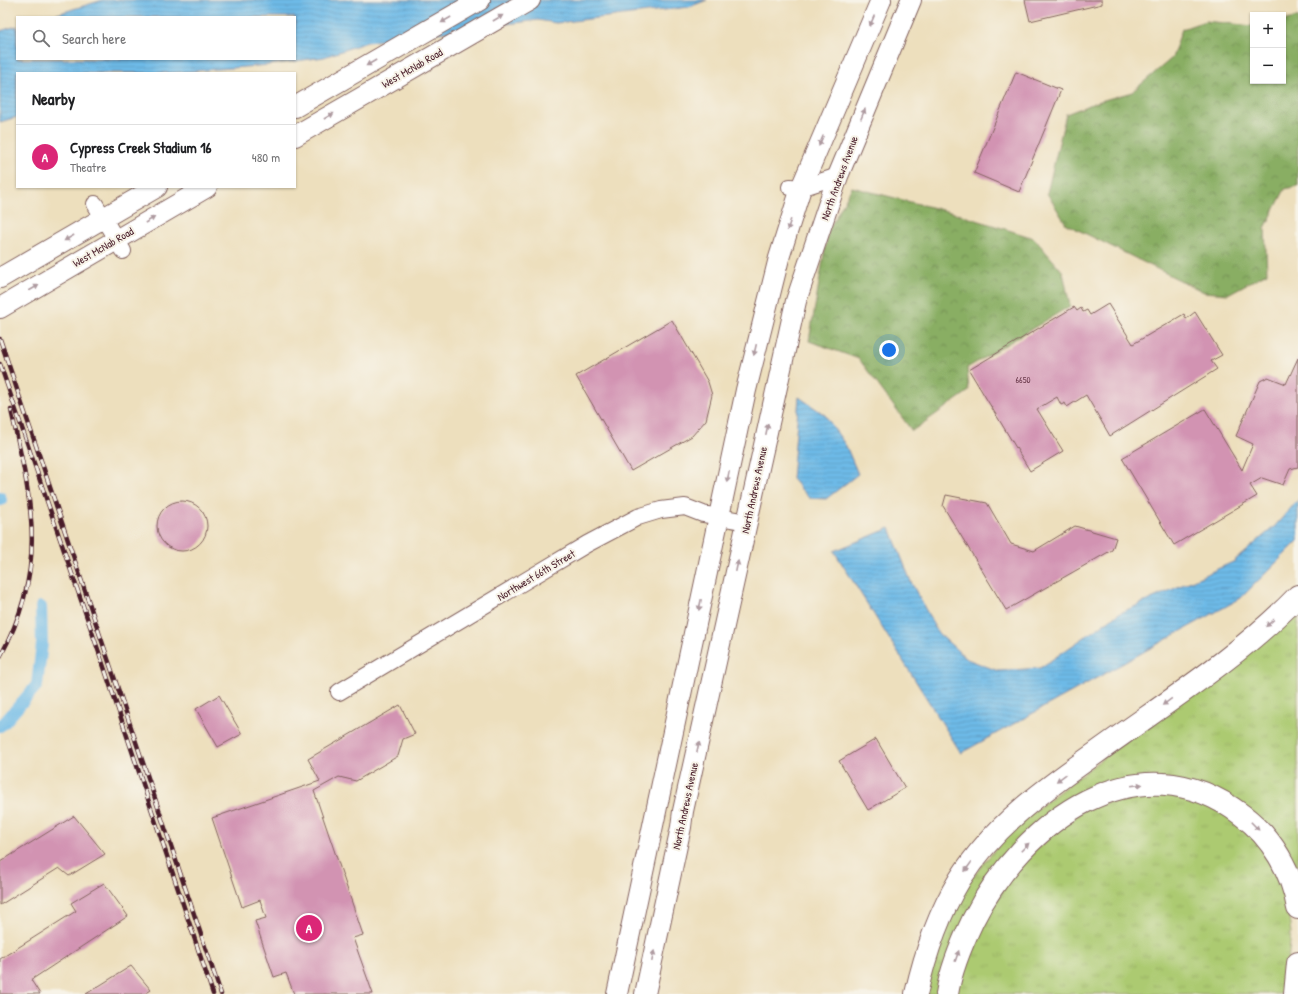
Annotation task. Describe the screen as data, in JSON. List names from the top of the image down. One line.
{"streets":{"main road":["West McNab Road","North Andrews Avenue"],"street":["Northwest 66th Street"]},"crossings":[["North Andrews Avenue","Northwest 66th Street"]],"house_numbers":["6650"],"page":{"map_buttons":["+","−"],"search":"Search here","heading":"Nearby","list":[{"mark":"A","name":"Cypress Creek Stadium 16","note":"Theatre","value":"480 m"}],"pins":"A"}}
